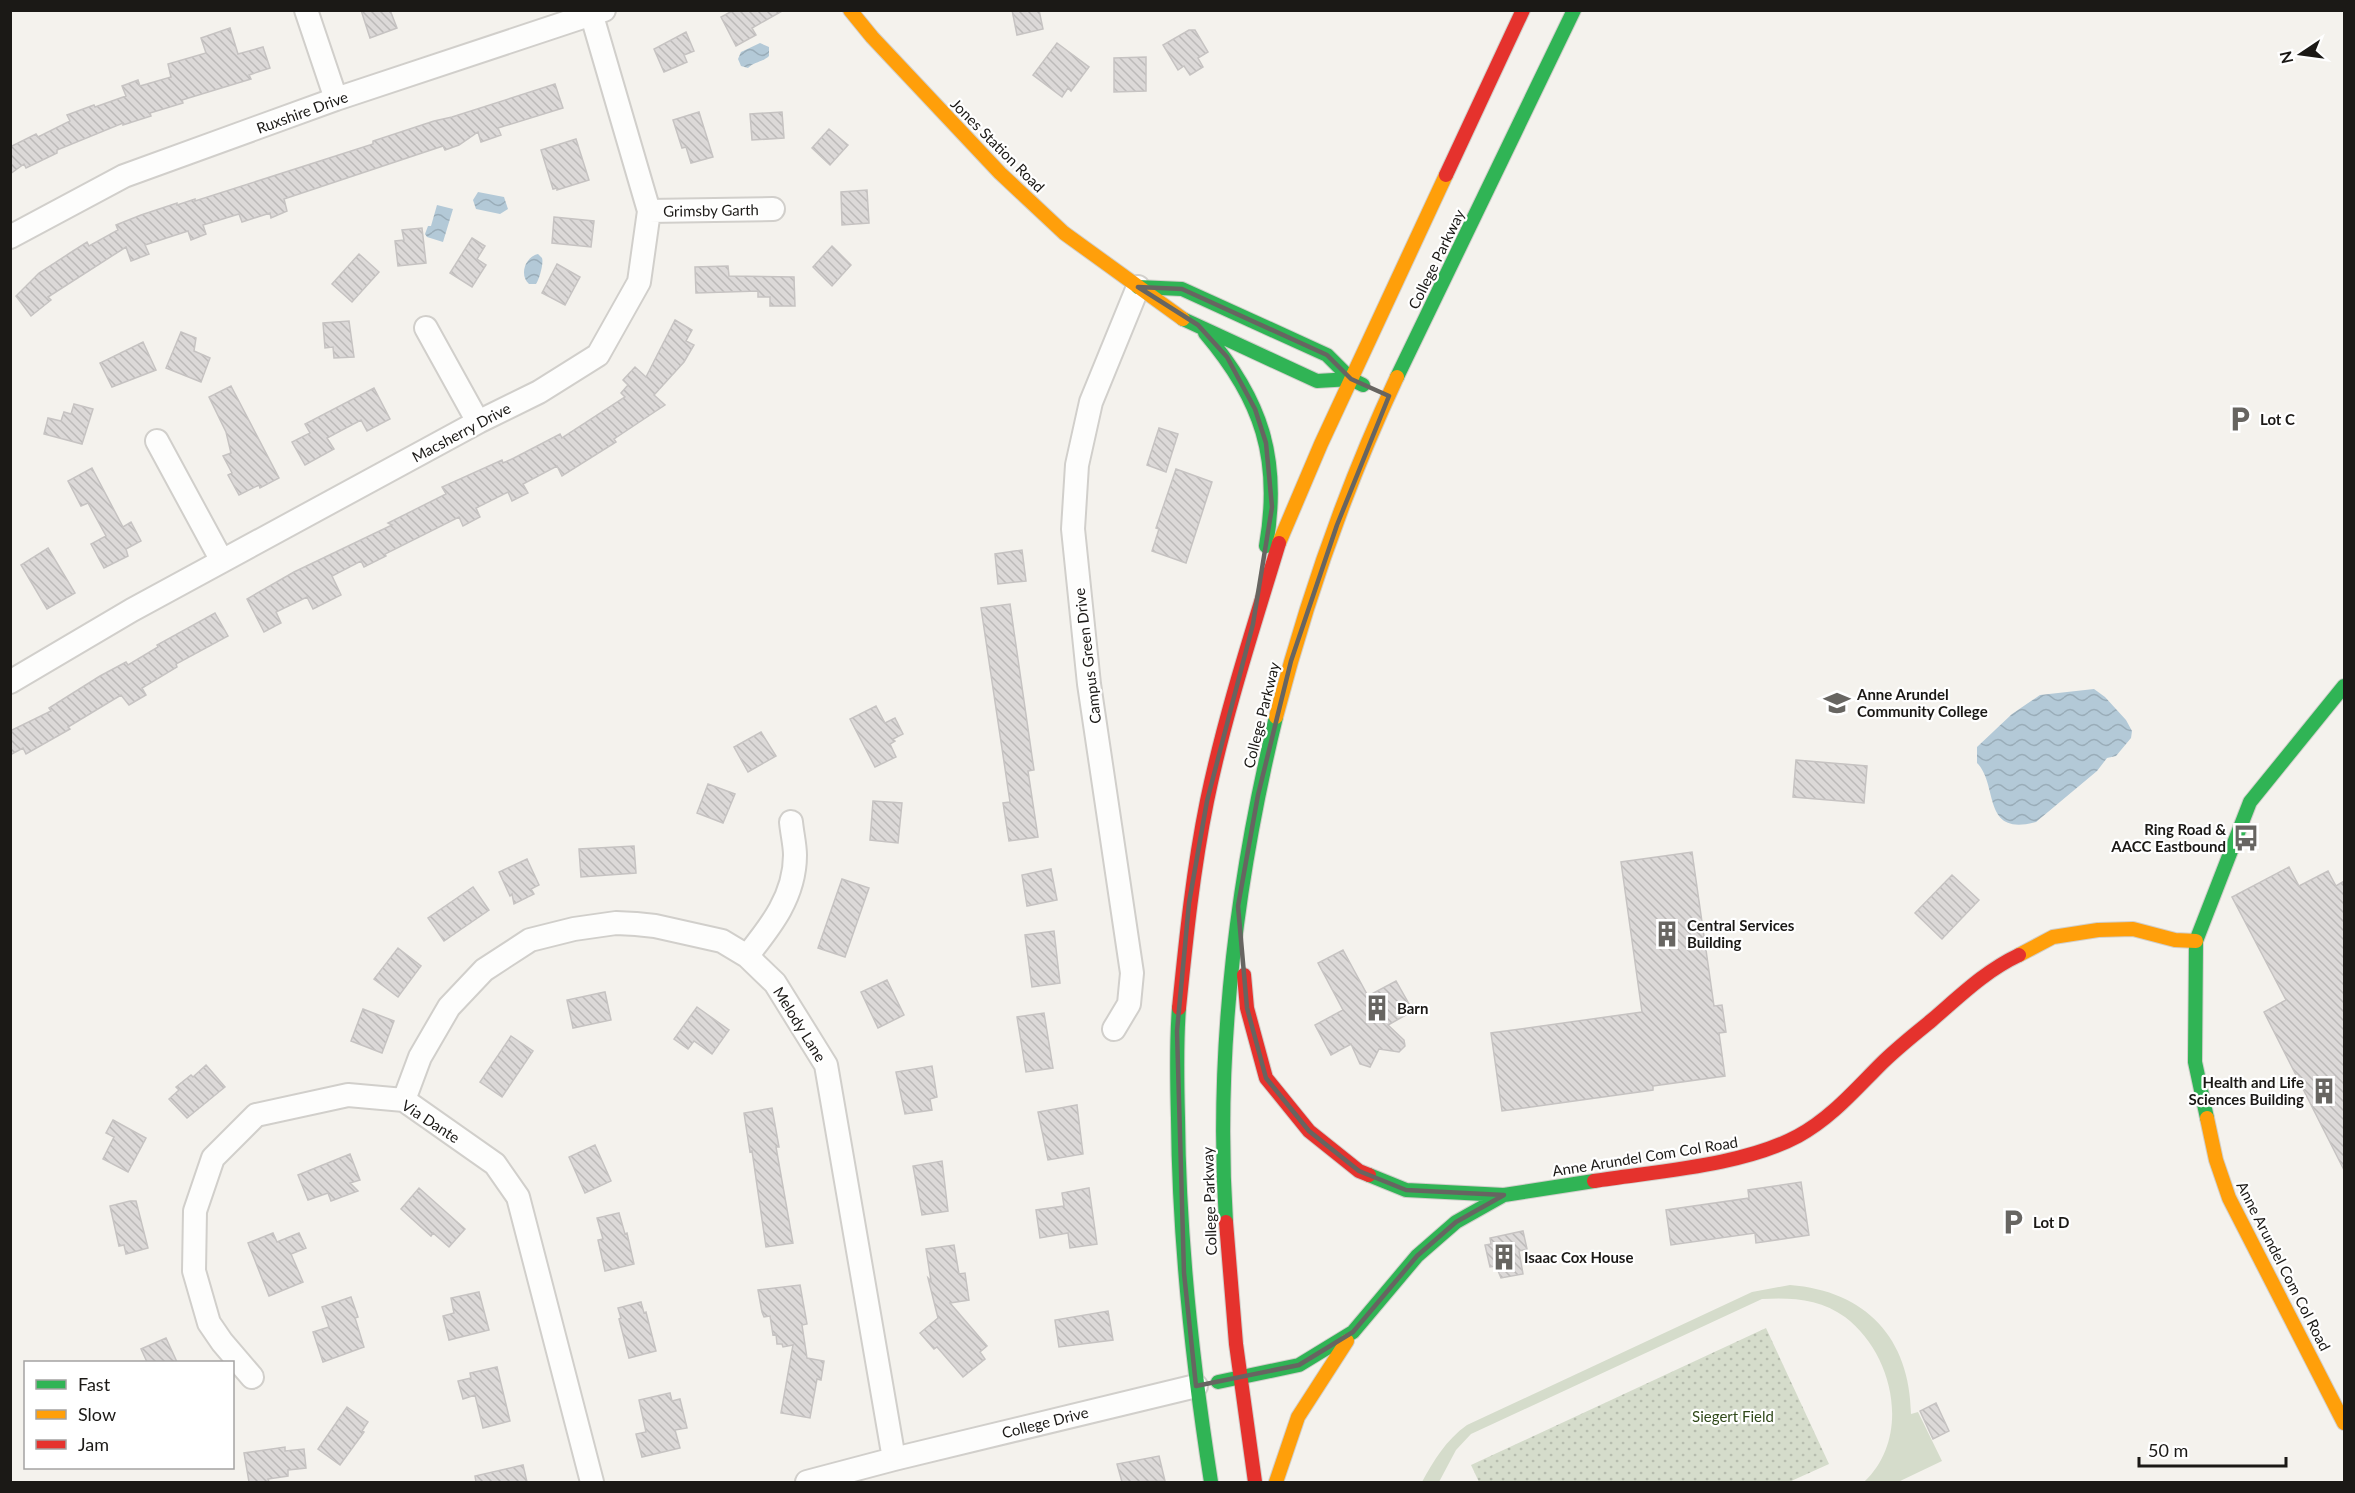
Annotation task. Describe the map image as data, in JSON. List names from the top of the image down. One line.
{"streets":{"main road":["Jones Station Road","College Parkway","Anne Arundel Com Col Road"],"street":["Ruxshire Drive","Grimsby Garth","Macsherry Drive","Campus Green Drive","Melody Lane","Via Dante","College Drive"]},"crossings":[["Ruxshire Drive","Macsherry Drive"],["Jones Station Road","College Parkway"],["Jones Station Road","Campus Green Drive"],["Grimsby Garth","Macsherry Drive"],["College Parkway","Anne Arundel Com Col Road"],["College Parkway","College Drive"],["Melody Lane","Via Dante"],["Melody Lane","College Drive"],["Anne Arundel Com Col Road","College Drive"]],"parks":["Siegert Field"],"places":{"parking":["Lot C","Lot D"],"school or university":["Anne Arundel Community College"],"bus stop":["Ring Road & AACC Eastbound"],"building":["Central Services Building","Barn","Health and Life Sciences Building","Isaac Cox House"]},"legend":["Fast","Slow","Jam"],"scale_bar":"50 m","north":"left"}
